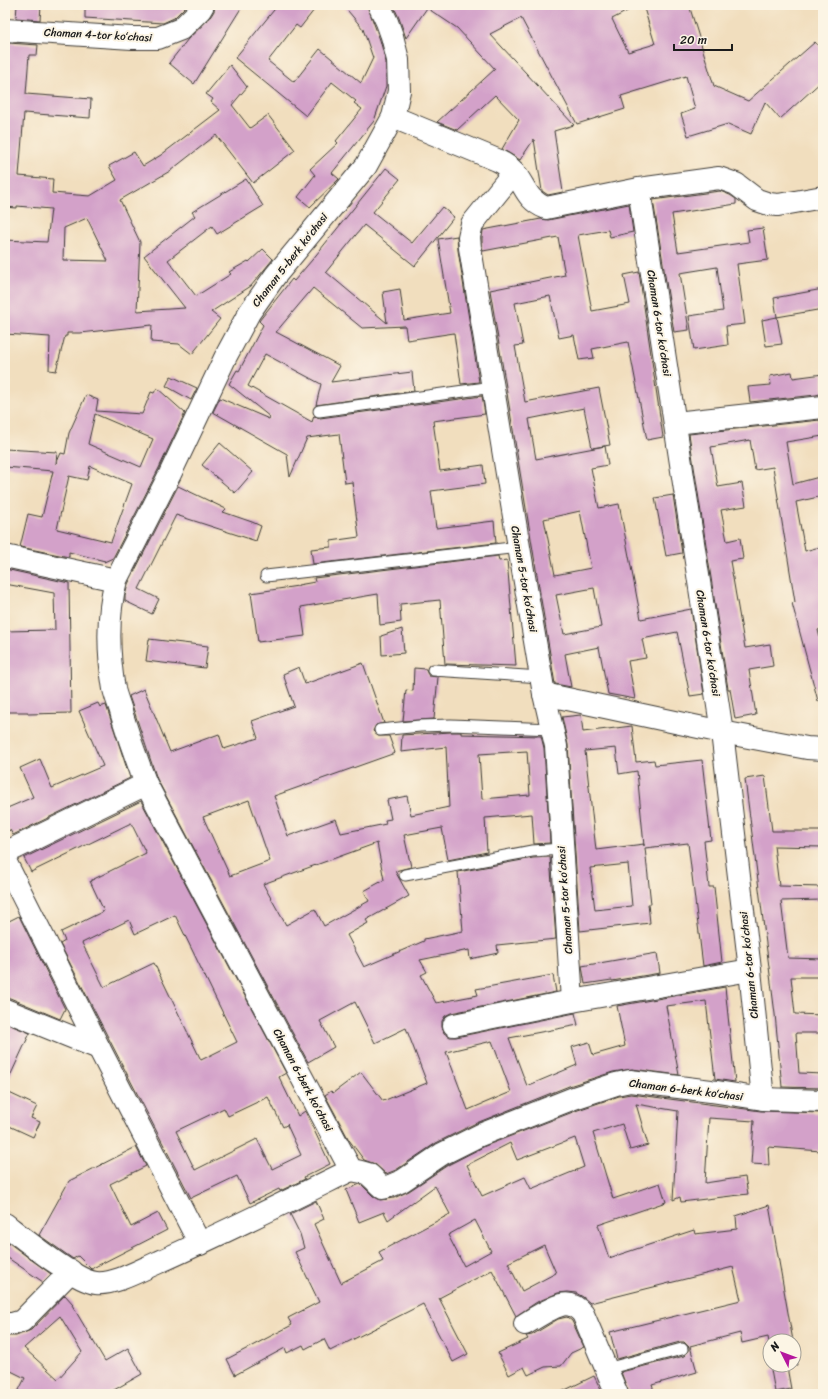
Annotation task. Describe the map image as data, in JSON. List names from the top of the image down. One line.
{"streets":{"street":["Chaman 4-tor koʻchasi","Chaman 5-berk koʻchasi","Chaman 6-tor koʻchasi","Chaman 5-tor koʻchasi","Chaman 6-berk koʻchasi"]},"crossings":[["Chaman 5-berk koʻchasi","Chaman 6-berk koʻchasi"],["Chaman 6-tor koʻchasi","Chaman 6-berk koʻchasi"]],"scale_bar":"20 m","north":"top left"}
